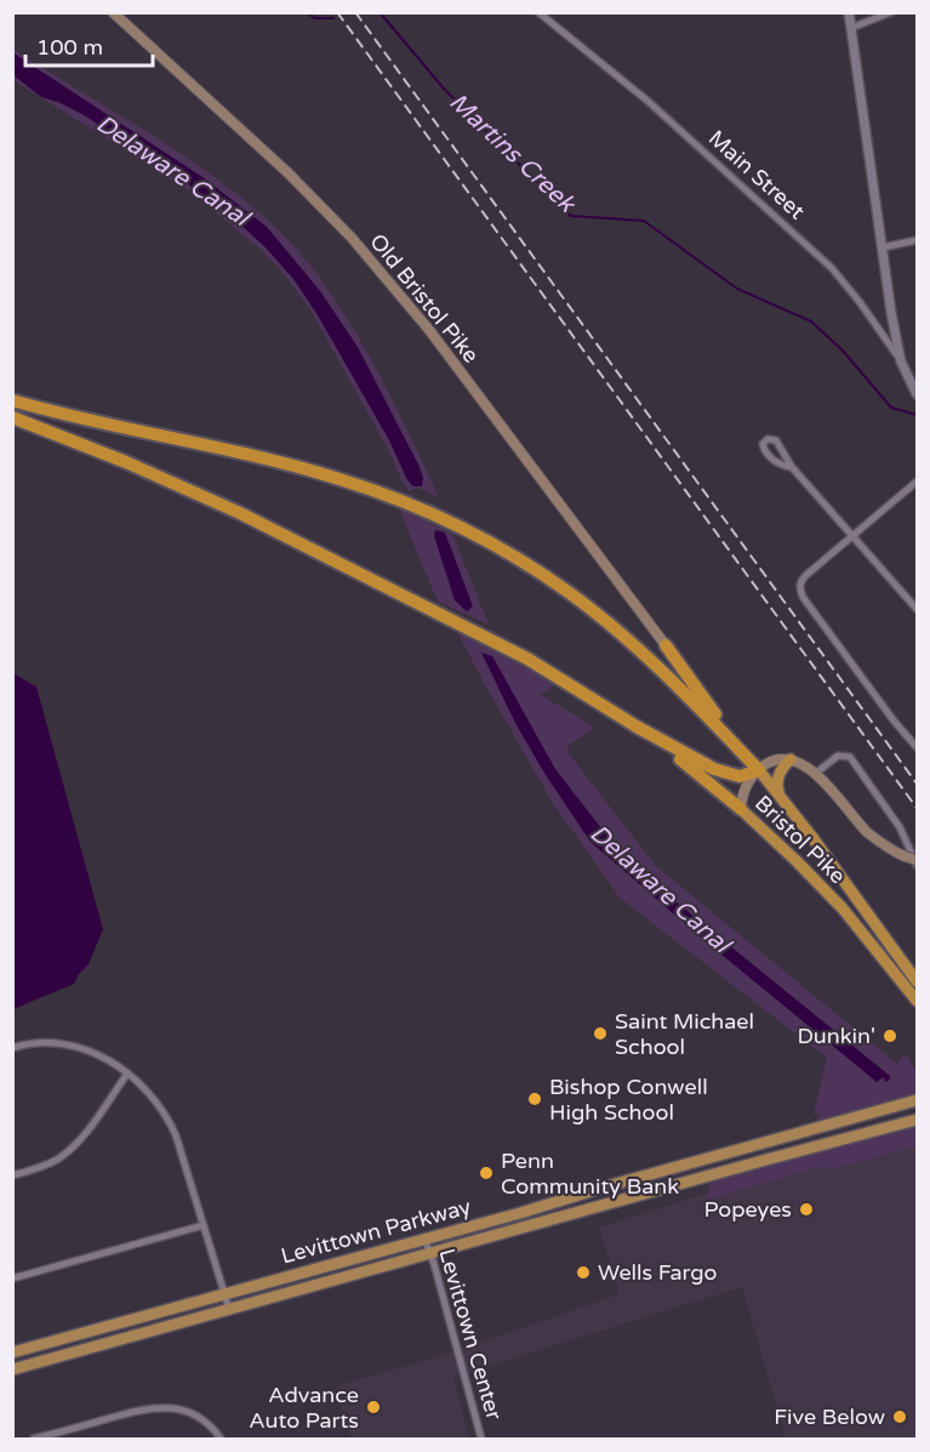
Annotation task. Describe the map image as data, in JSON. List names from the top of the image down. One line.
{"streets":{"highway":["Bristol Pike"],"main road":["Old Bristol Pike","Levittown Parkway"],"street":["Main Street","Levittown Center"]},"crossings":[["Levittown Parkway","Levittown Center"]],"water":["Martins Creek","Delaware Canal"],"places":["Saint Michael School","Dunkin'","Bishop Conwell High School","Penn Community Bank","Popeyes","Wells Fargo","Advance Auto Parts","Five Below"],"scale_bar":"100 m"}
